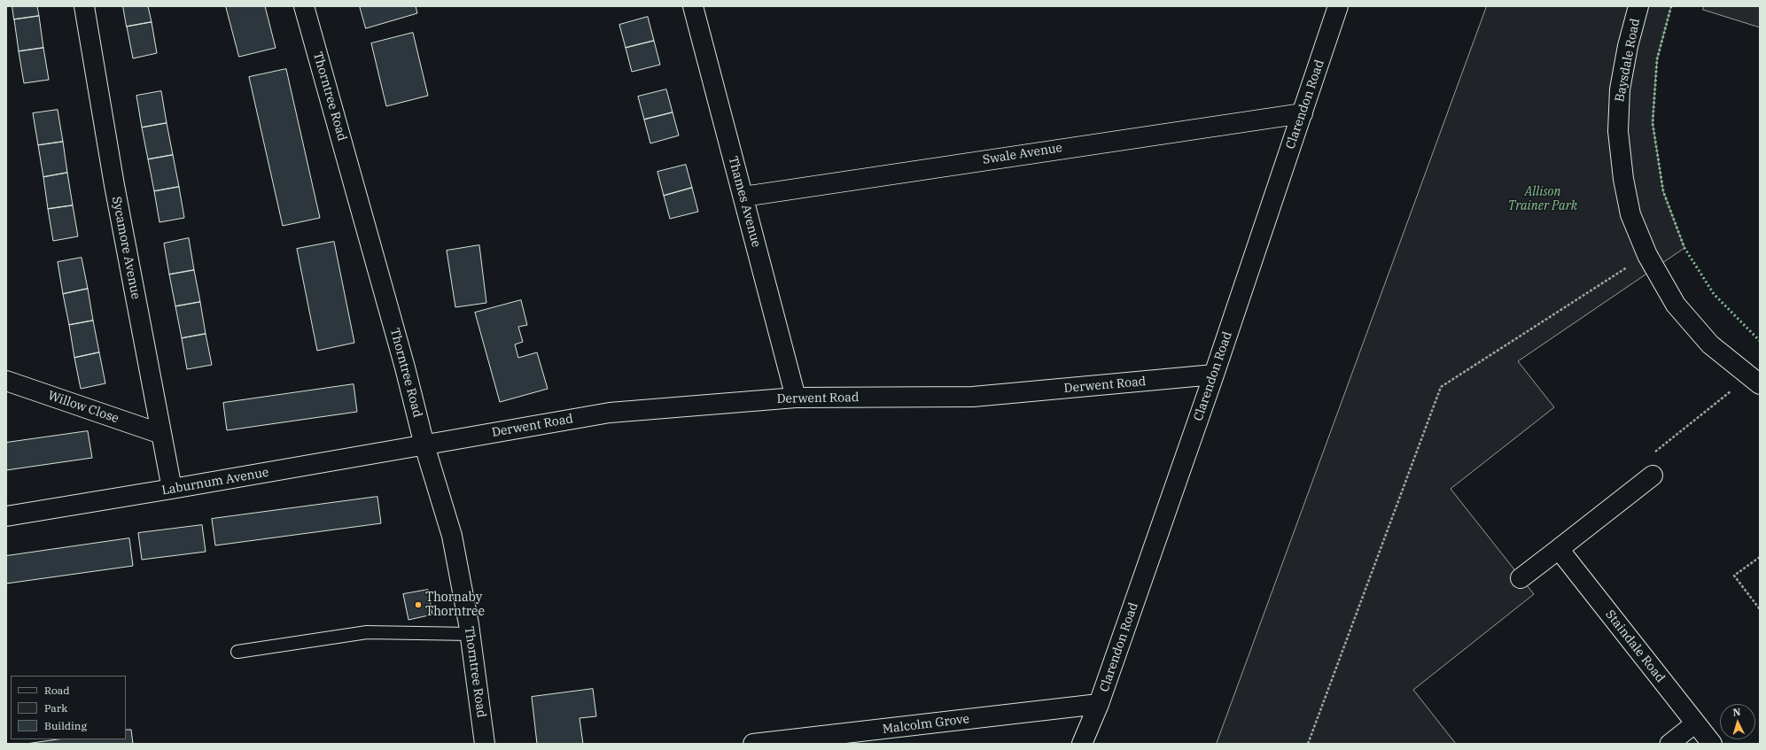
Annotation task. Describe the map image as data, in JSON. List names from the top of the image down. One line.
{"streets":{"street":["Baysdale Road","Thorntree Road","Clarendon Road","Swale Avenue","Thames Avenue","Sycamore Avenue","Derwent Road","Willow Close","Laburnum Avenue","Staindale Road","Malcolm Grove"]},"crossings":[["Thorntree Road","Derwent Road"],["Thorntree Road","Laburnum Avenue"],["Clarendon Road","Swale Avenue"],["Clarendon Road","Derwent Road"],["Clarendon Road","Malcolm Grove"],["Swale Avenue","Thames Avenue"],["Thames Avenue","Derwent Road"],["Sycamore Avenue","Willow Close"],["Sycamore Avenue","Laburnum Avenue"],["Derwent Road","Laburnum Avenue"]],"parks":["Allison Trainer Park"],"places":["Thornaby Thorntree"],"legend":["Road","Park","Building"],"north":"top"}
